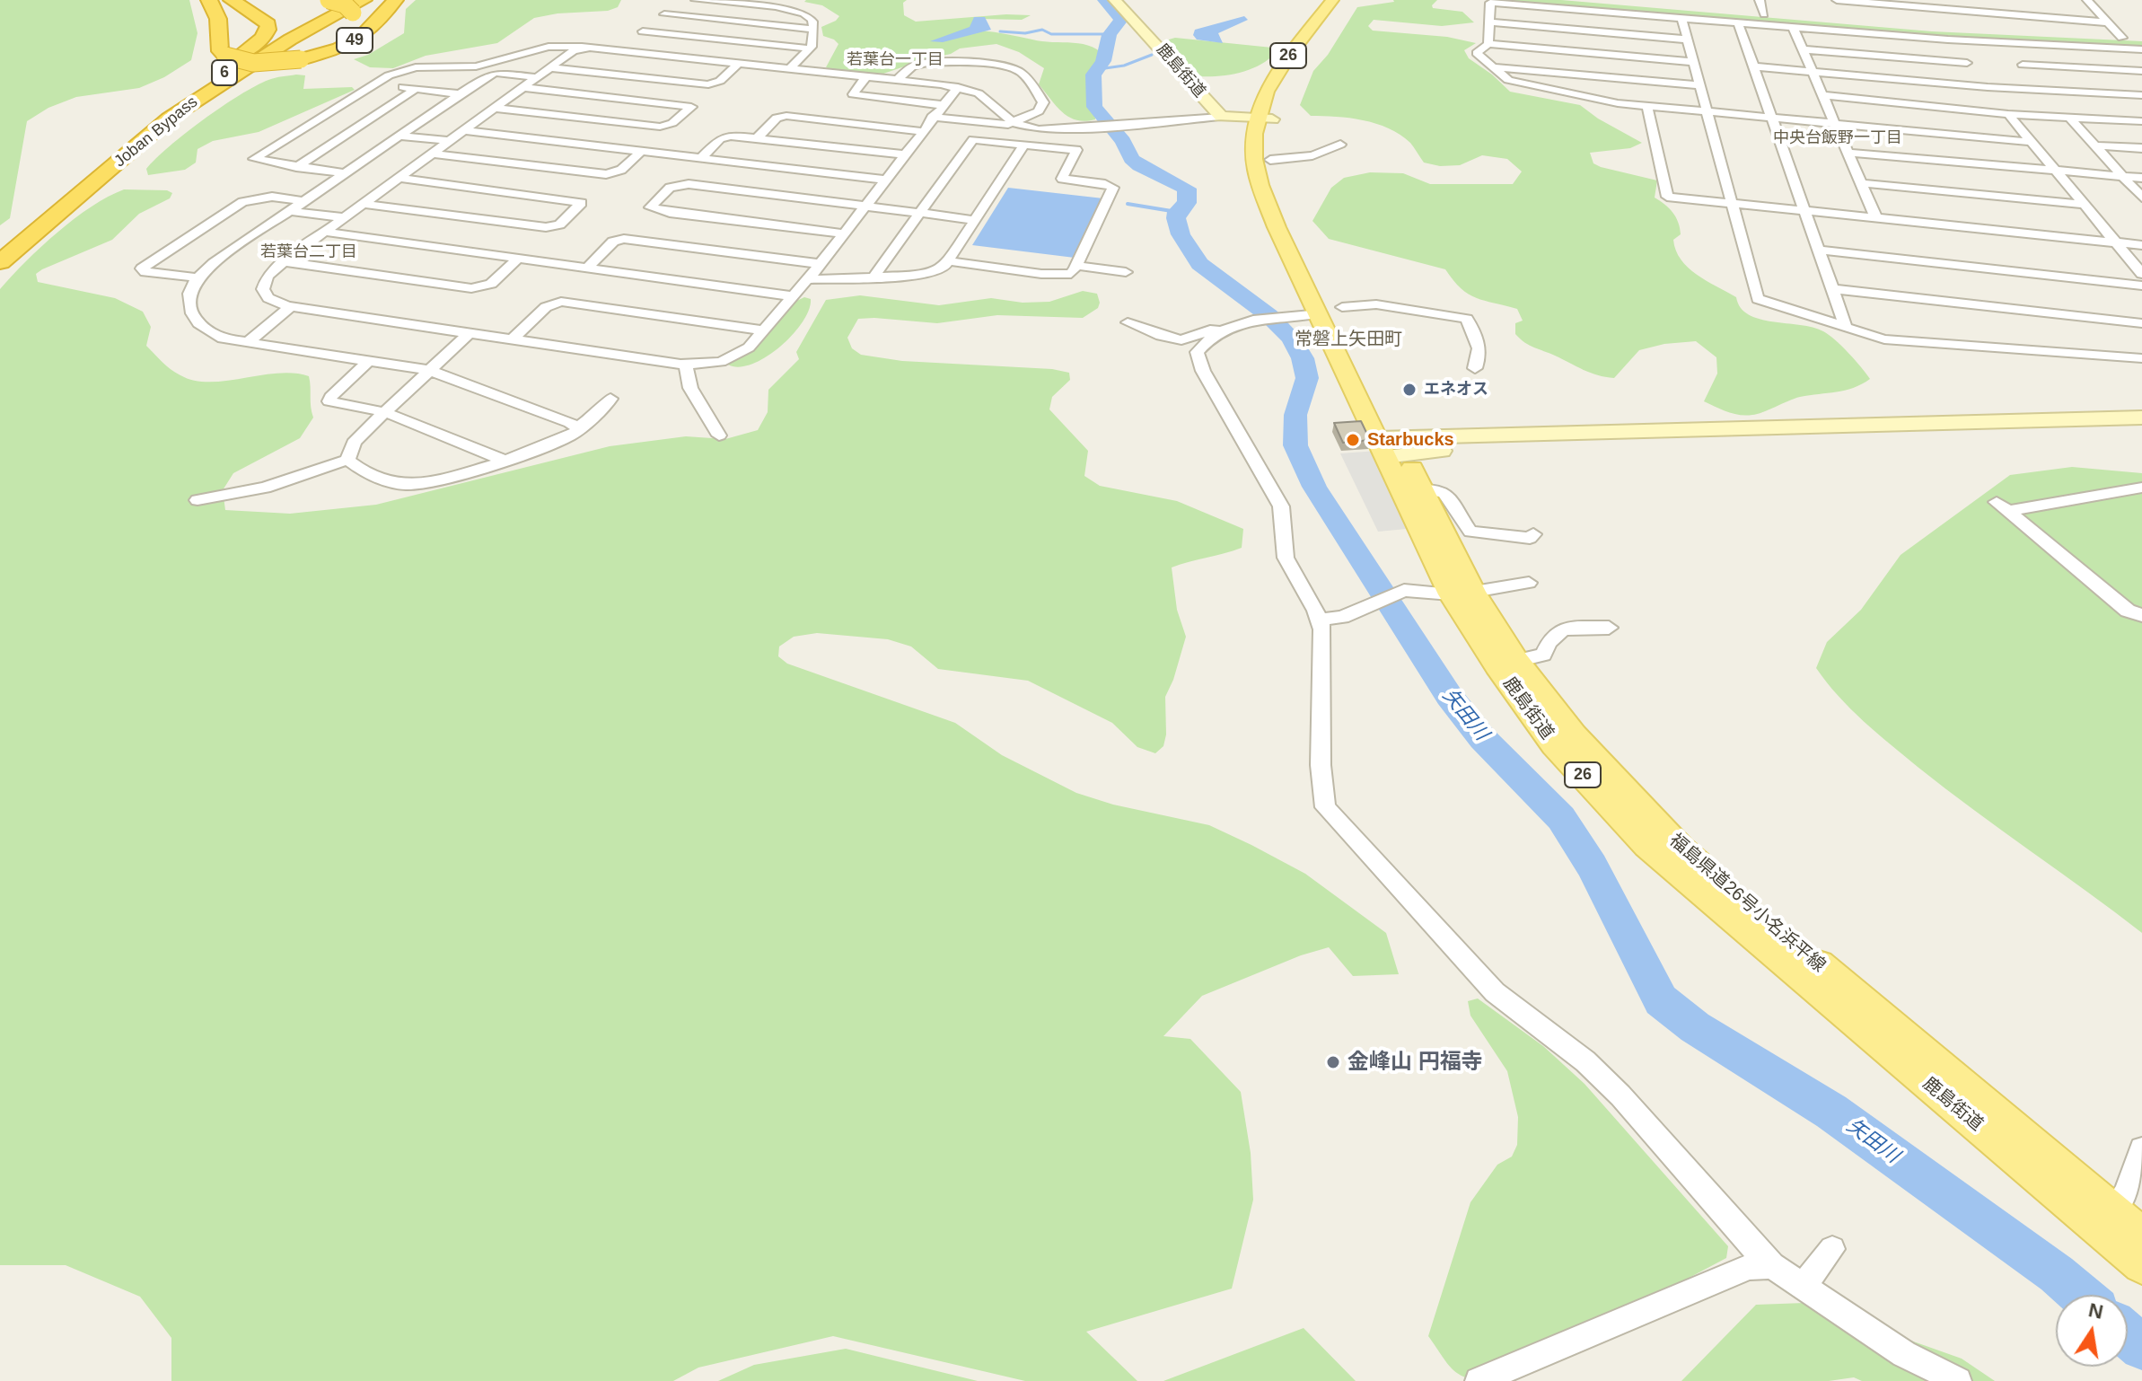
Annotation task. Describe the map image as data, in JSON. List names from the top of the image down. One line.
{"streets":{"highway":["49","6","Joban Bypass"],"main road":["26","鹿島街道","福島県道26号小名浜平線"]},"crossings":[["49","Joban Bypass"],["26","鹿島街道"],["26","福島県道26号小名浜平線"],["鹿島街道","福島県道26号小名浜平線"]],"districts":["若葉台一丁目","中央台飯野一丁目","若葉台二丁目","常磐上矢田町"],"water":["矢田川"],"places":["エネオス","Starbucks","金峰山 円福寺"],"north":"top"}
